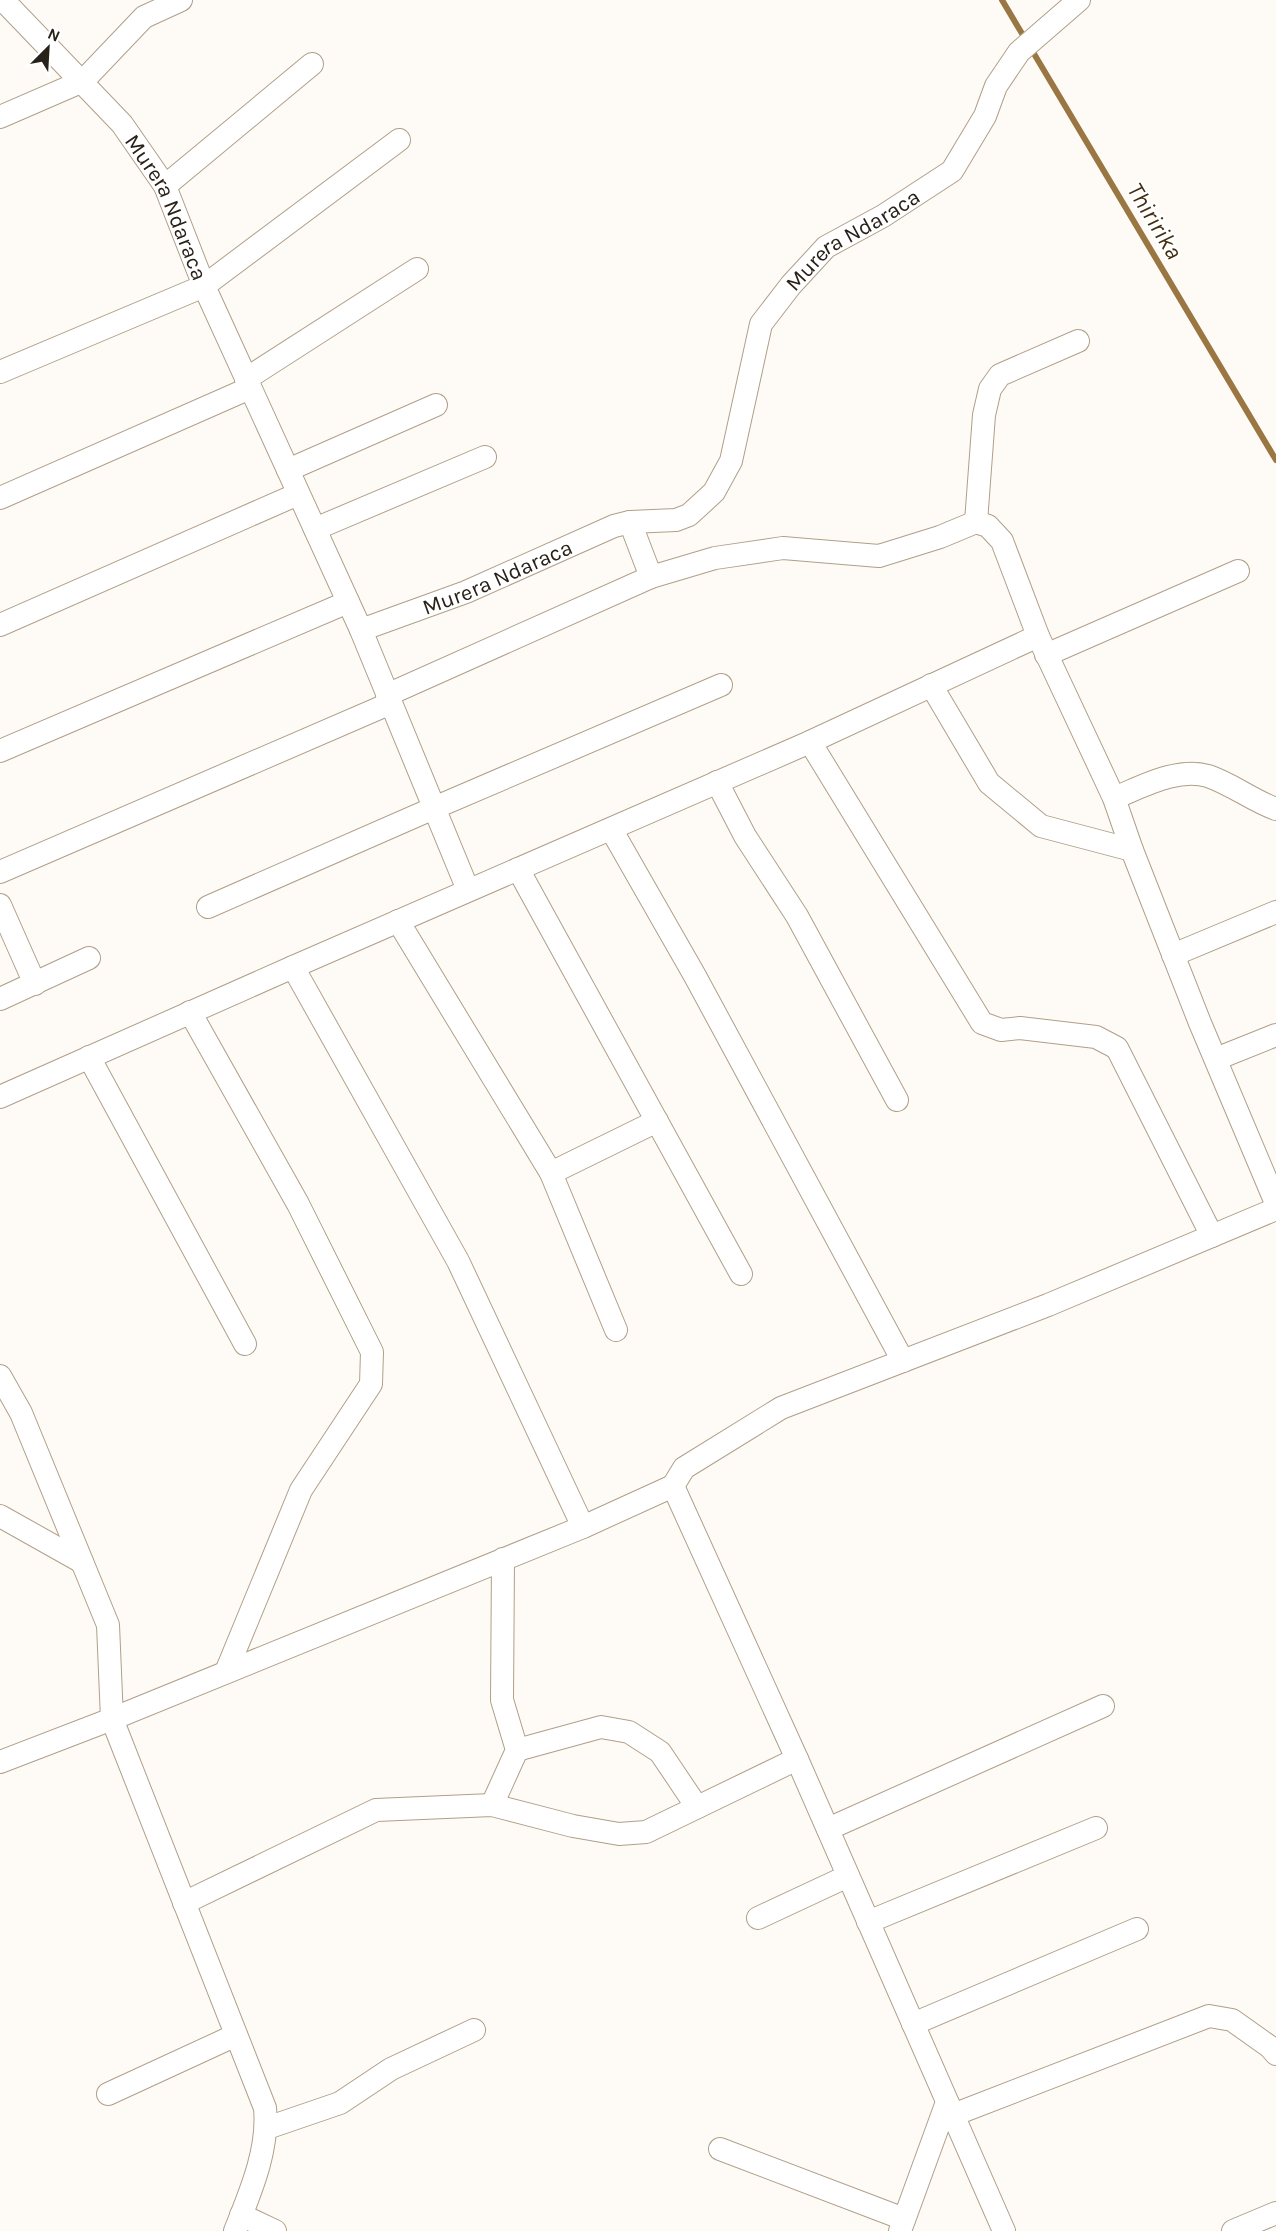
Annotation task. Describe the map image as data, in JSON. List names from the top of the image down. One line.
{"streets":{"street":["Murera Ndaraca"]},"water":["Thiririka"],"north":"top right"}
